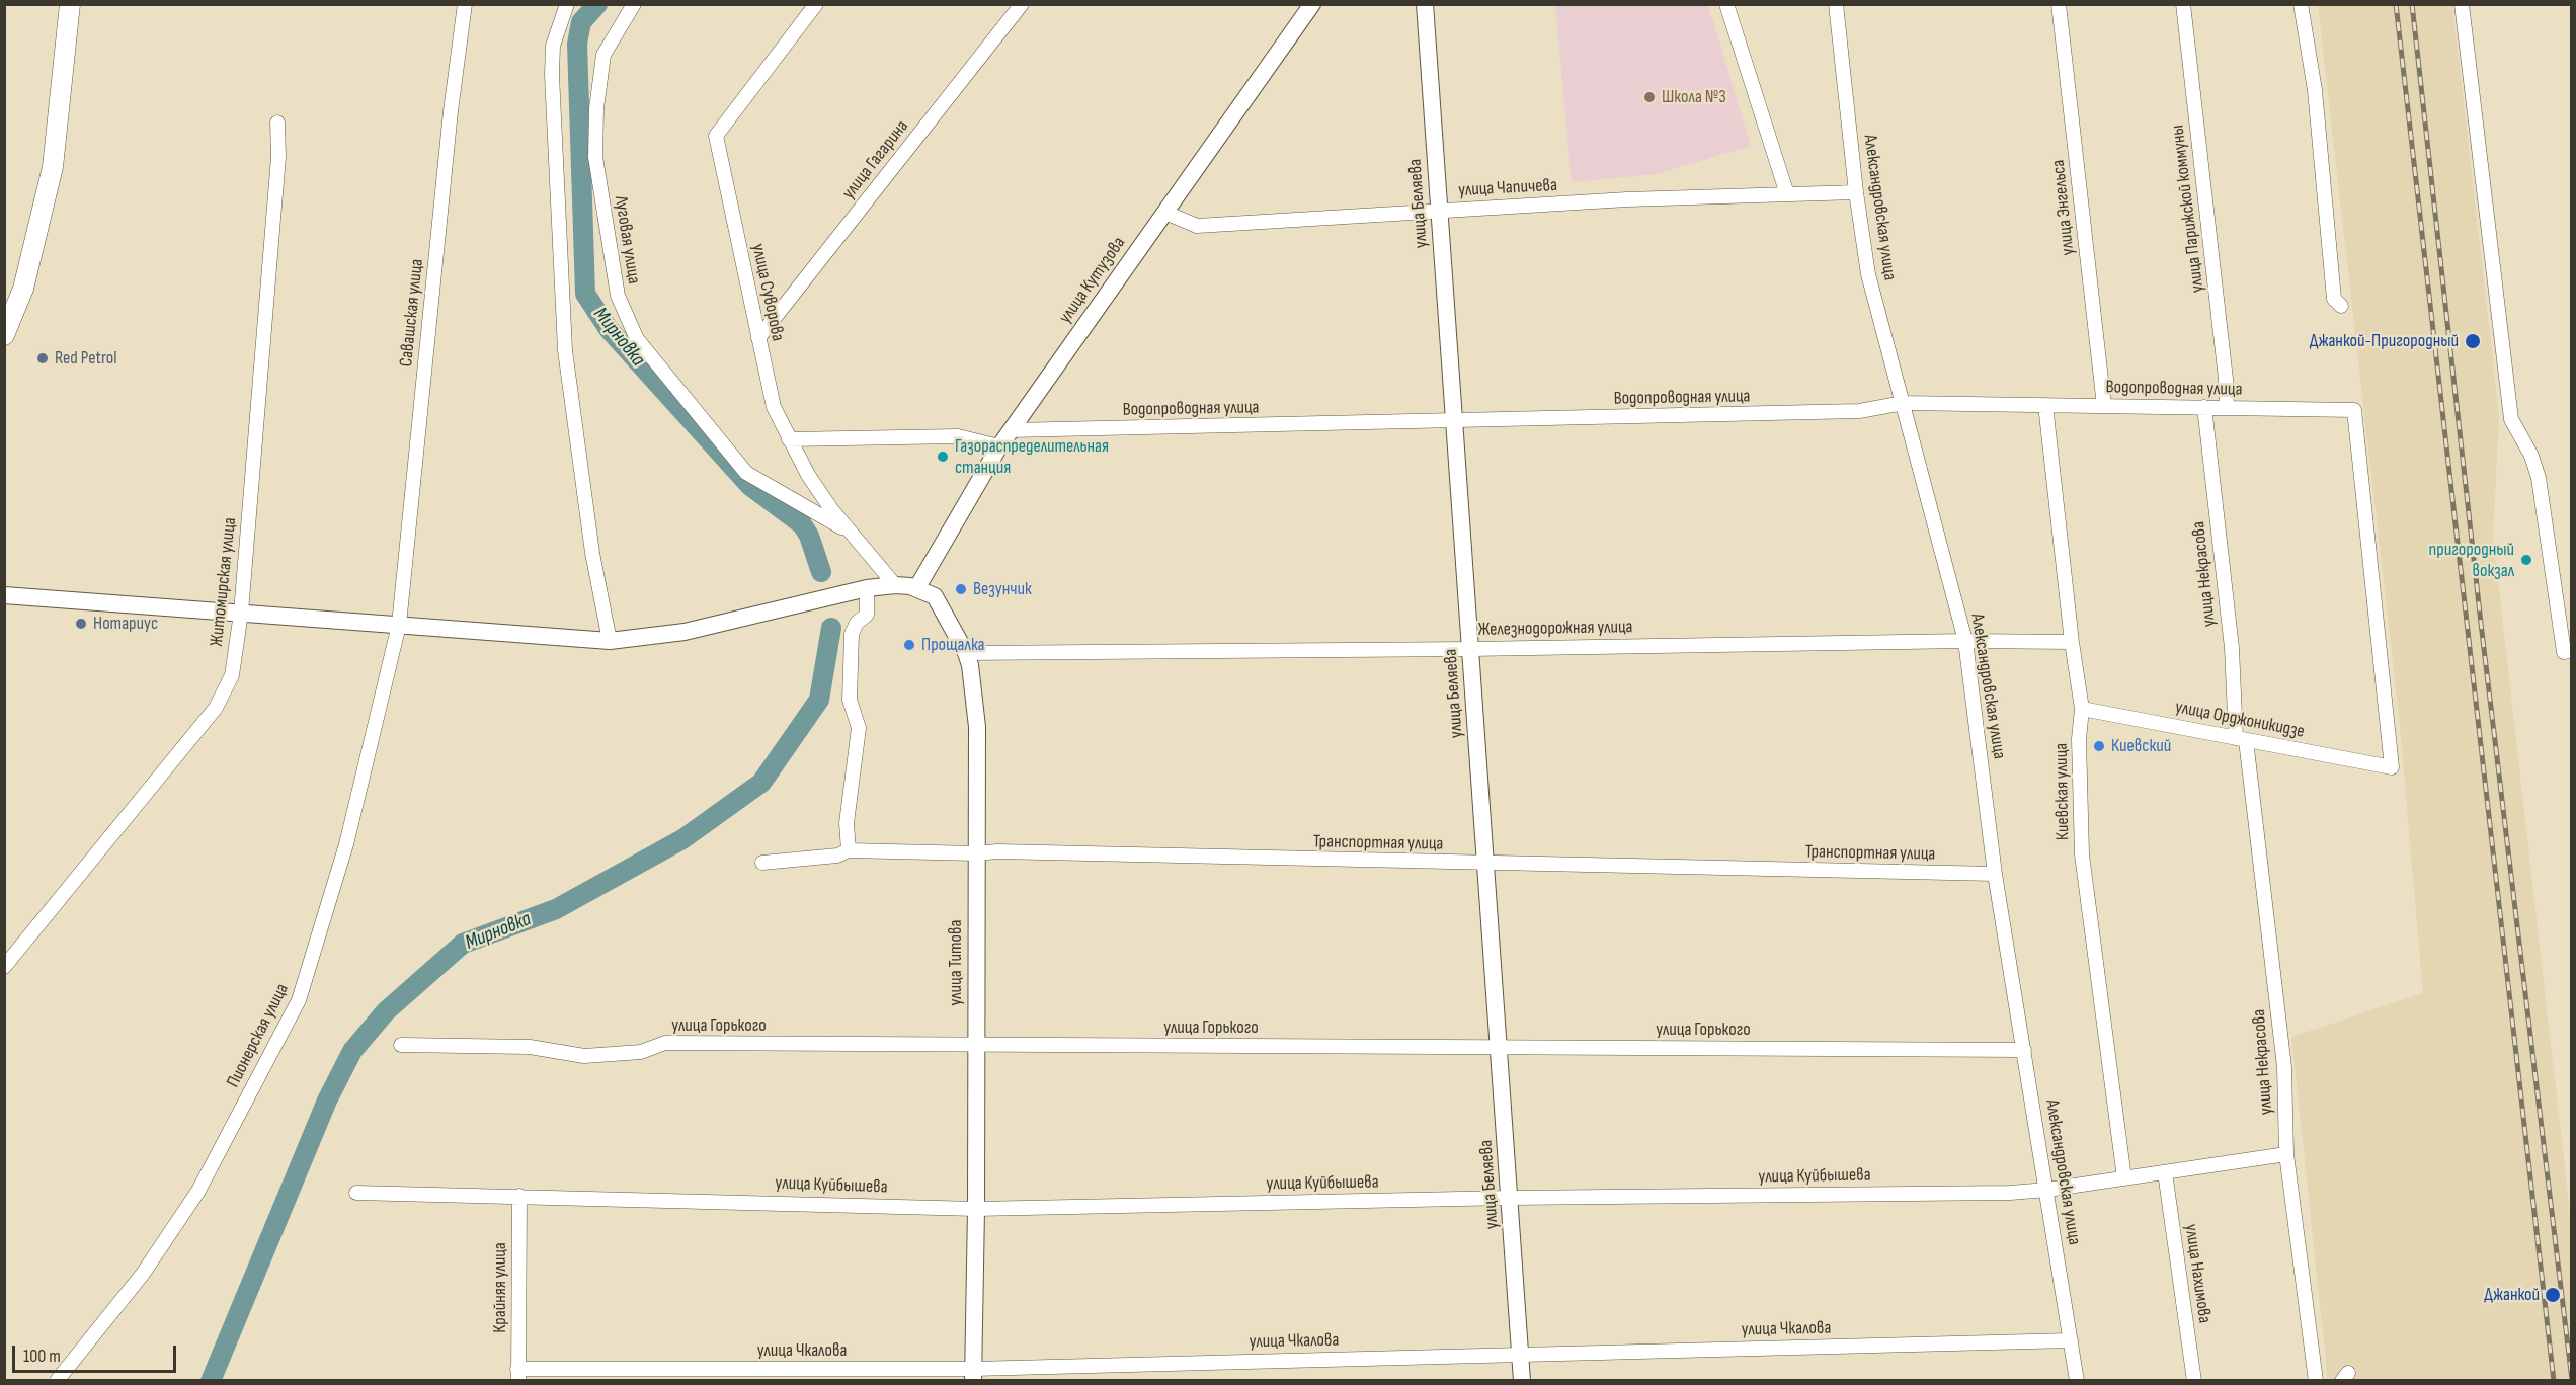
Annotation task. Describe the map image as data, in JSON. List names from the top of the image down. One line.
{"streets":{"main road":["улица Беляева","улица Кутузова","улица Титова"],"street":["улица Гагарина","улица Чапичева","Александровская улица","улица Энгельса","улица Парижской коммуны","Луговая улица","улица Суворова","Савашская улица","Водопроводная улица","улица Некрасова","Житомирская улица","Железнодорожная улица","улица Орджоникидзе","Киевская улица","Транспортная улица","улица Горького","Пионерская улица","улица Куйбышева","улица Нахимова","Крайняя улица","улица Чкалова"]},"crossings":[["улица Гагарина","улица Суворова"],["улица Чапичева","улица Беляева"],["улица Чапичева","Александровская улица"],["улица Чапичева","улица Кутузова"],["улица Беляева","Водопроводная улица"],["улица Беляева","Железнодорожная улица"],["улица Беляева","Транспортная улица"],["улица Беляева","улица Горького"],["улица Беляева","улица Куйбышева"],["улица Беляева","улица Чкалова"],["Александровская улица","Водопроводная улица"],["Александровская улица","Железнодорожная улица"],["Александровская улица","Транспортная улица"],["Александровская улица","улица Горького"],["Александровская улица","улица Куйбышева"],["Александровская улица","улица Чкалова"],["улица Энгельса","Водопроводная улица"],["улица Парижской коммуны","Водопроводная улица"],["Луговая улица","улица Суворова"],["улица Кутузова","Водопроводная улица"],["улица Кутузова","улица Титова"],["Савашская улица","Пионерская улица"],["Водопроводная улица","улица Некрасова"],["Водопроводная улица","улица Орджоникидзе"],["Водопроводная улица","Киевская улица"],["улица Некрасова","улица Орджоникидзе"],["улица Некрасова","улица Куйбышева"],["Железнодорожная улица","Киевская улица"],["Железнодорожная улица","улица Титова"],["улица Орджоникидзе","Киевская улица"],["Киевская улица","улица Куйбышева"],["Транспортная улица","улица Титова"],["улица Титова","улица Горького"],["улица Титова","улица Куйбышева"],["улица Титова","улица Чкалова"],["улица Куйбышева","улица Нахимова"],["улица Куйбышева","Крайняя улица"],["Крайняя улица","улица Чкалова"]],"water":["Мирновка"],"places":["Школа №3","Джанкой-Пригородный","Red Petrol","Газораспределительная станция","пригородный вокзал","Везунчик","Нотариус","Прощалка","Киевский","Джанкой"],"scale_bar":"100 m"}
